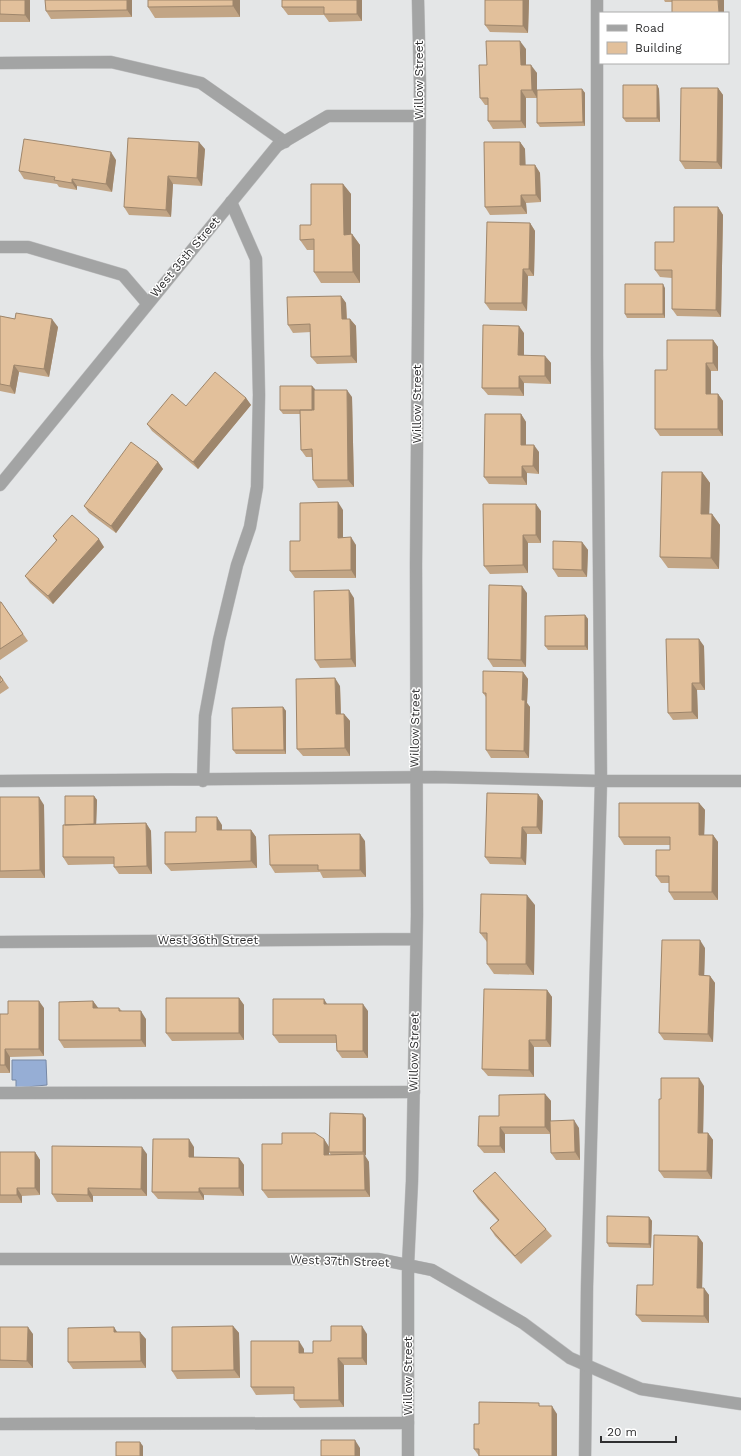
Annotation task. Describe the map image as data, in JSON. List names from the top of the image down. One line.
{"streets":{"street":["Willow Street","West 35th Street","West 36th Street","West 37th Street"]},"crossings":[["Willow Street","West 35th Street"],["Willow Street","West 36th Street"],["Willow Street","West 37th Street"]],"legend":["Road","Building"],"scale_bar":"20 m"}
